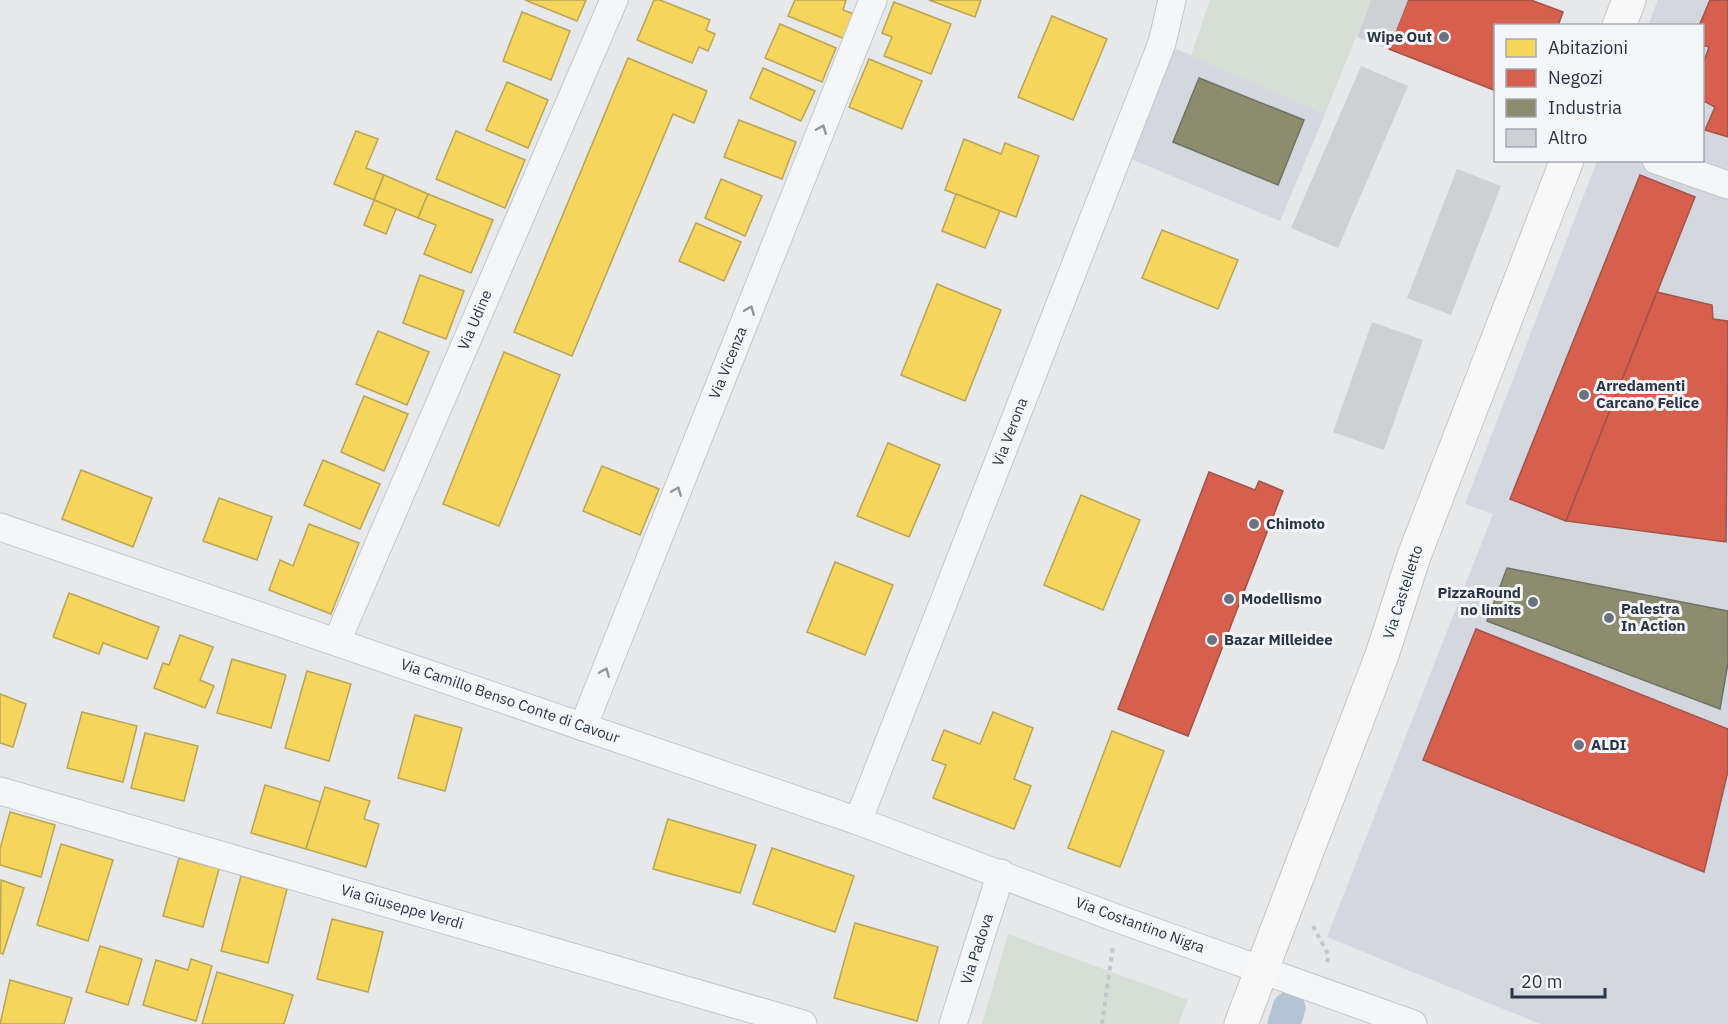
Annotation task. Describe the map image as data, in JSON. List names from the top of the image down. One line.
{"streets":{"main road":["Via Castelletto"],"street":["Via Udine","Via Vicenza","Via Verona","Via Camillo Benso Conte di Cavour","Via Giuseppe Verdi","Via Costantino Nigra","Via Padova"]},"crossings":[["Via Udine","Via Camillo Benso Conte di Cavour"],["Via Vicenza","Via Camillo Benso Conte di Cavour"],["Via Verona","Via Camillo Benso Conte di Cavour"],["Via Castelletto","Via Costantino Nigra"],["Via Camillo Benso Conte di Cavour","Via Costantino Nigra"],["Via Camillo Benso Conte di Cavour","Via Padova"],["Via Costantino Nigra","Via Padova"]],"one_way":["Via Vicenza"],"places":["Wipe Out","Arredamenti Carcano Felice","Chimoto","Modellismo","PizzaRound no limits","Palestra In Action","Bazar Milleidee","ALDI"],"legend":["Abitazioni","Negozi","Industria","Altro"],"scale_bar":"20 m"}
